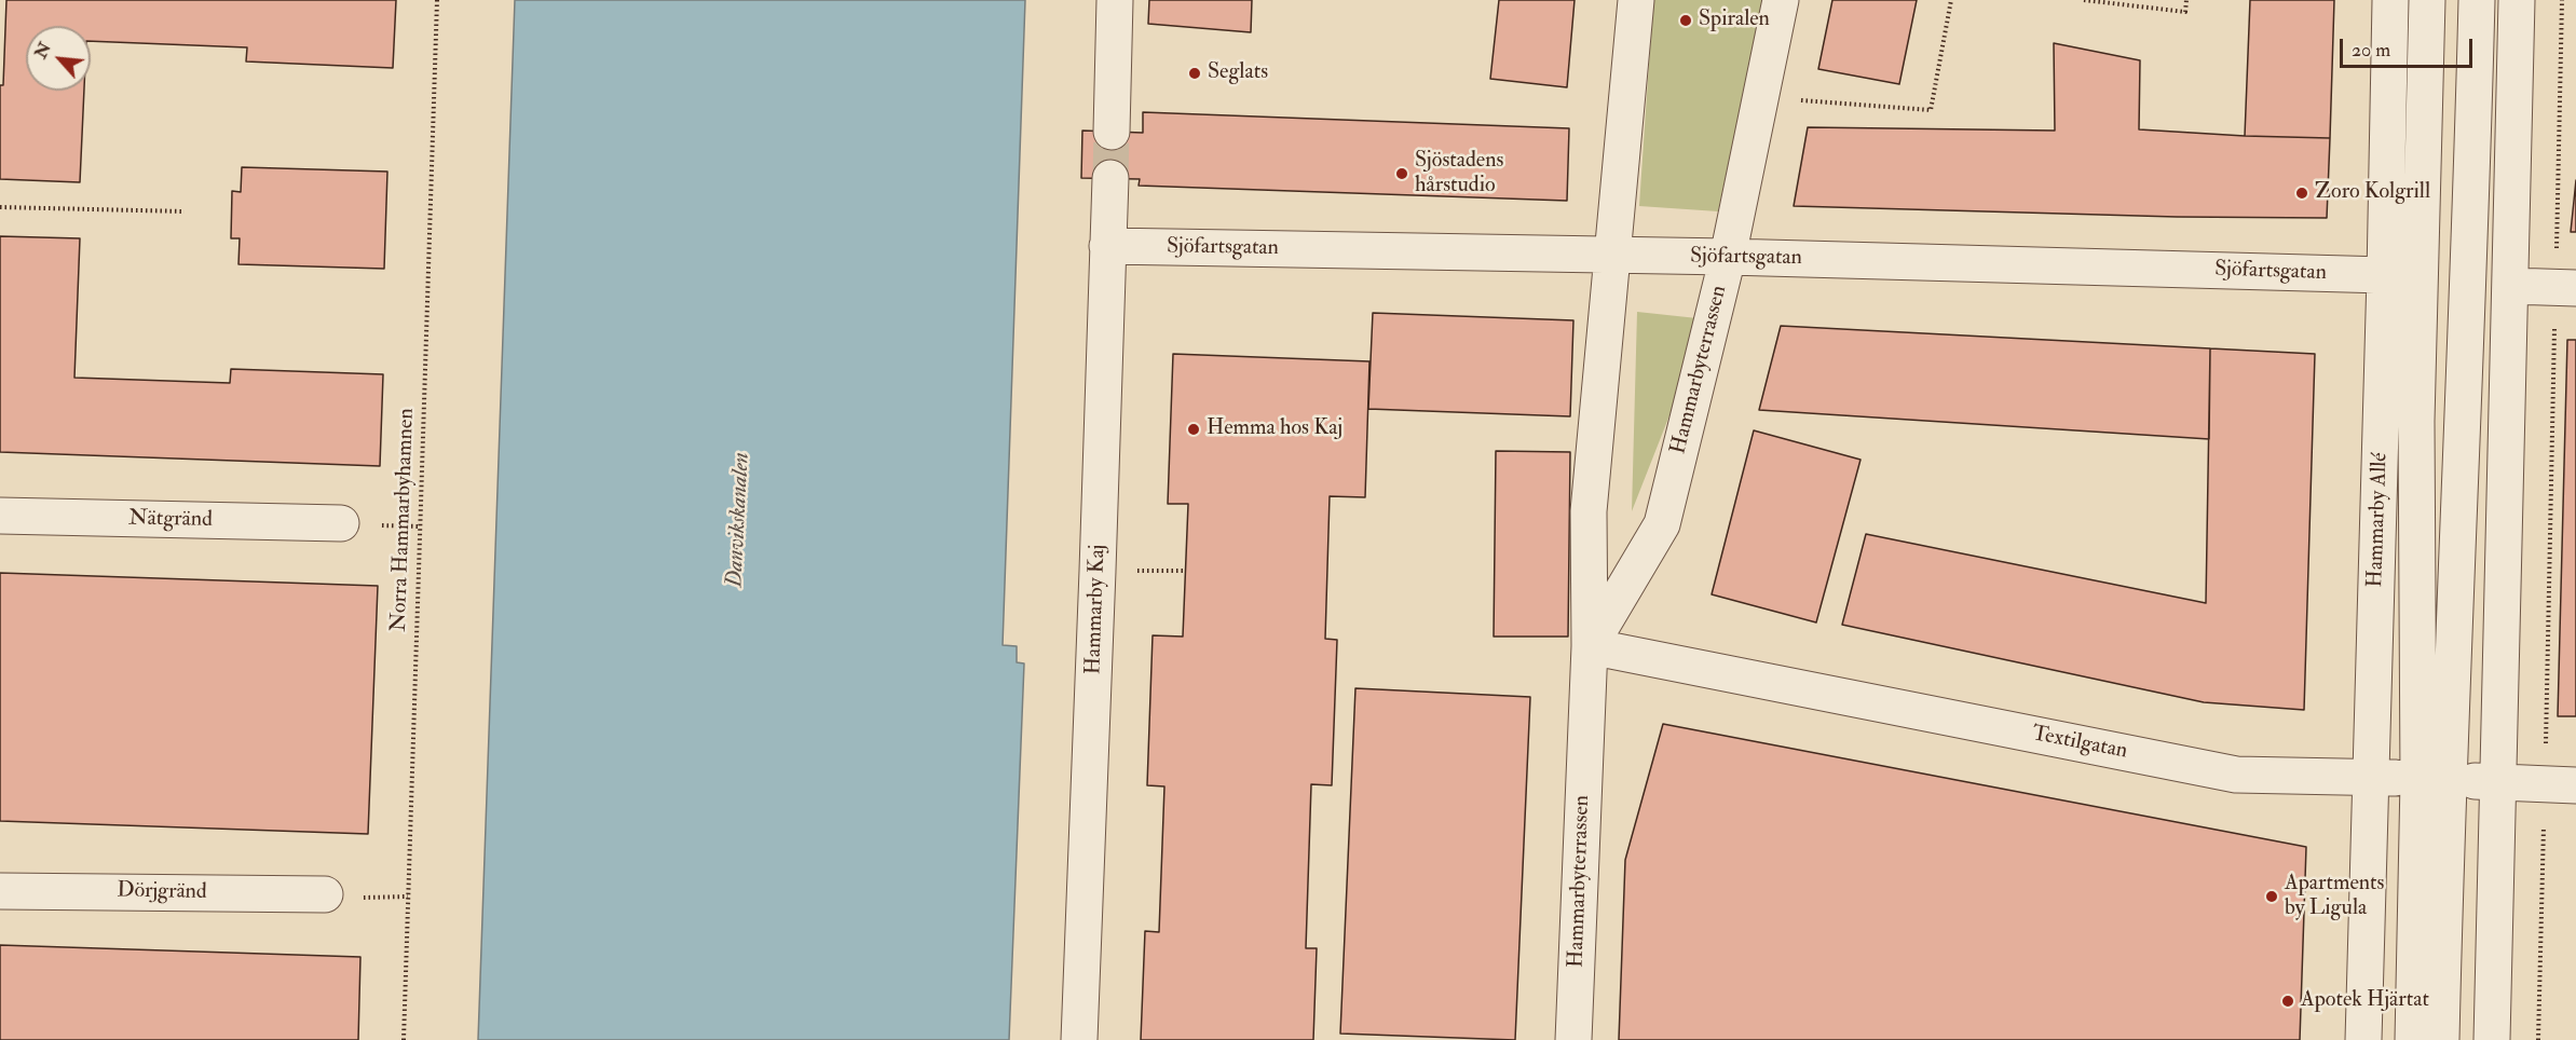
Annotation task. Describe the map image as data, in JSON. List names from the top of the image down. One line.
{"streets":{"street":["Sjöfartsgatan","Hammarbyterrassen","Nätgränd","Hammarby Allé","Hammarby Kaj","Textilgatan","Dörjgränd"],"path":["Norra Hammarbyhamnen"]},"crossings":[["Sjöfartsgatan","Hammarbyterrassen"],["Sjöfartsgatan","Hammarby Allé"],["Sjöfartsgatan","Hammarby Kaj"],["Hammarbyterrassen","Textilgatan"],["Hammarby Allé","Textilgatan"]],"water":["Danvikskanalen"],"places":["Spiralen","Seglats","Sjöstadens hårstudio","Zoro Kolgrill","Hemma hos Kaj","Apartments by Ligula","Apotek Hjärtat"],"scale_bar":"20 m","north":"top left"}
